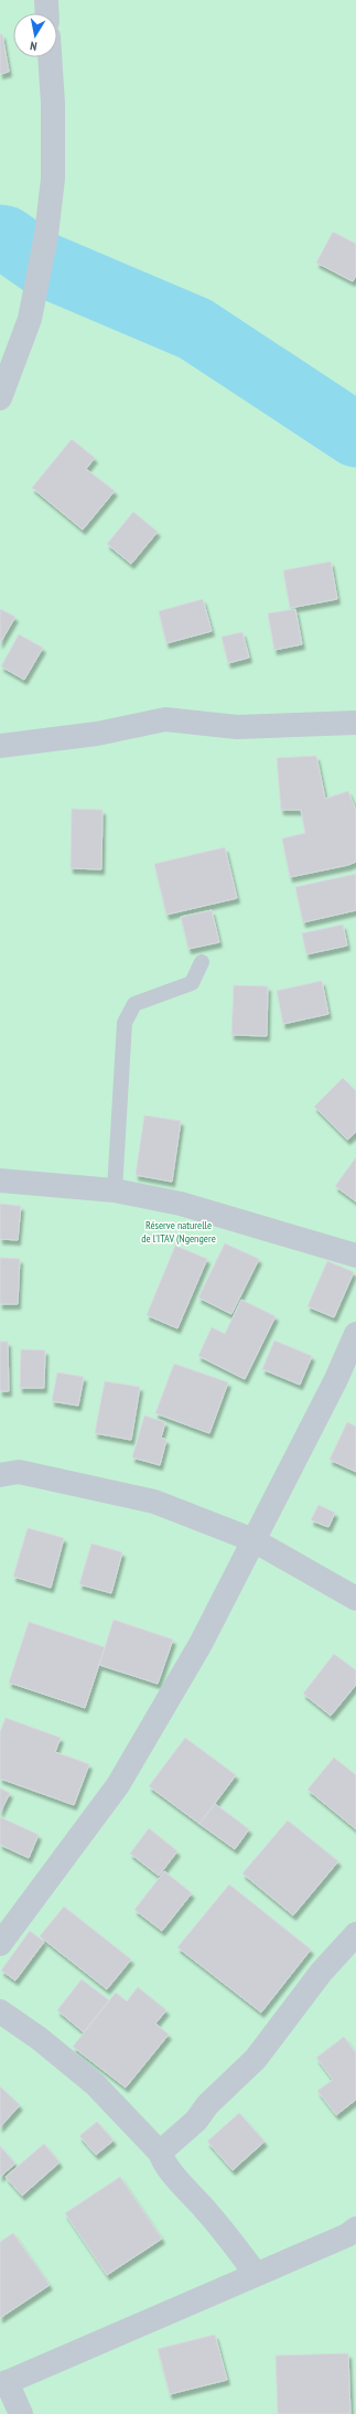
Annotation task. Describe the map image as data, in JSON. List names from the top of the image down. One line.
{"parks":["Réserve naturelle de l'ITAV (Ngengere"],"north":"bottom"}
